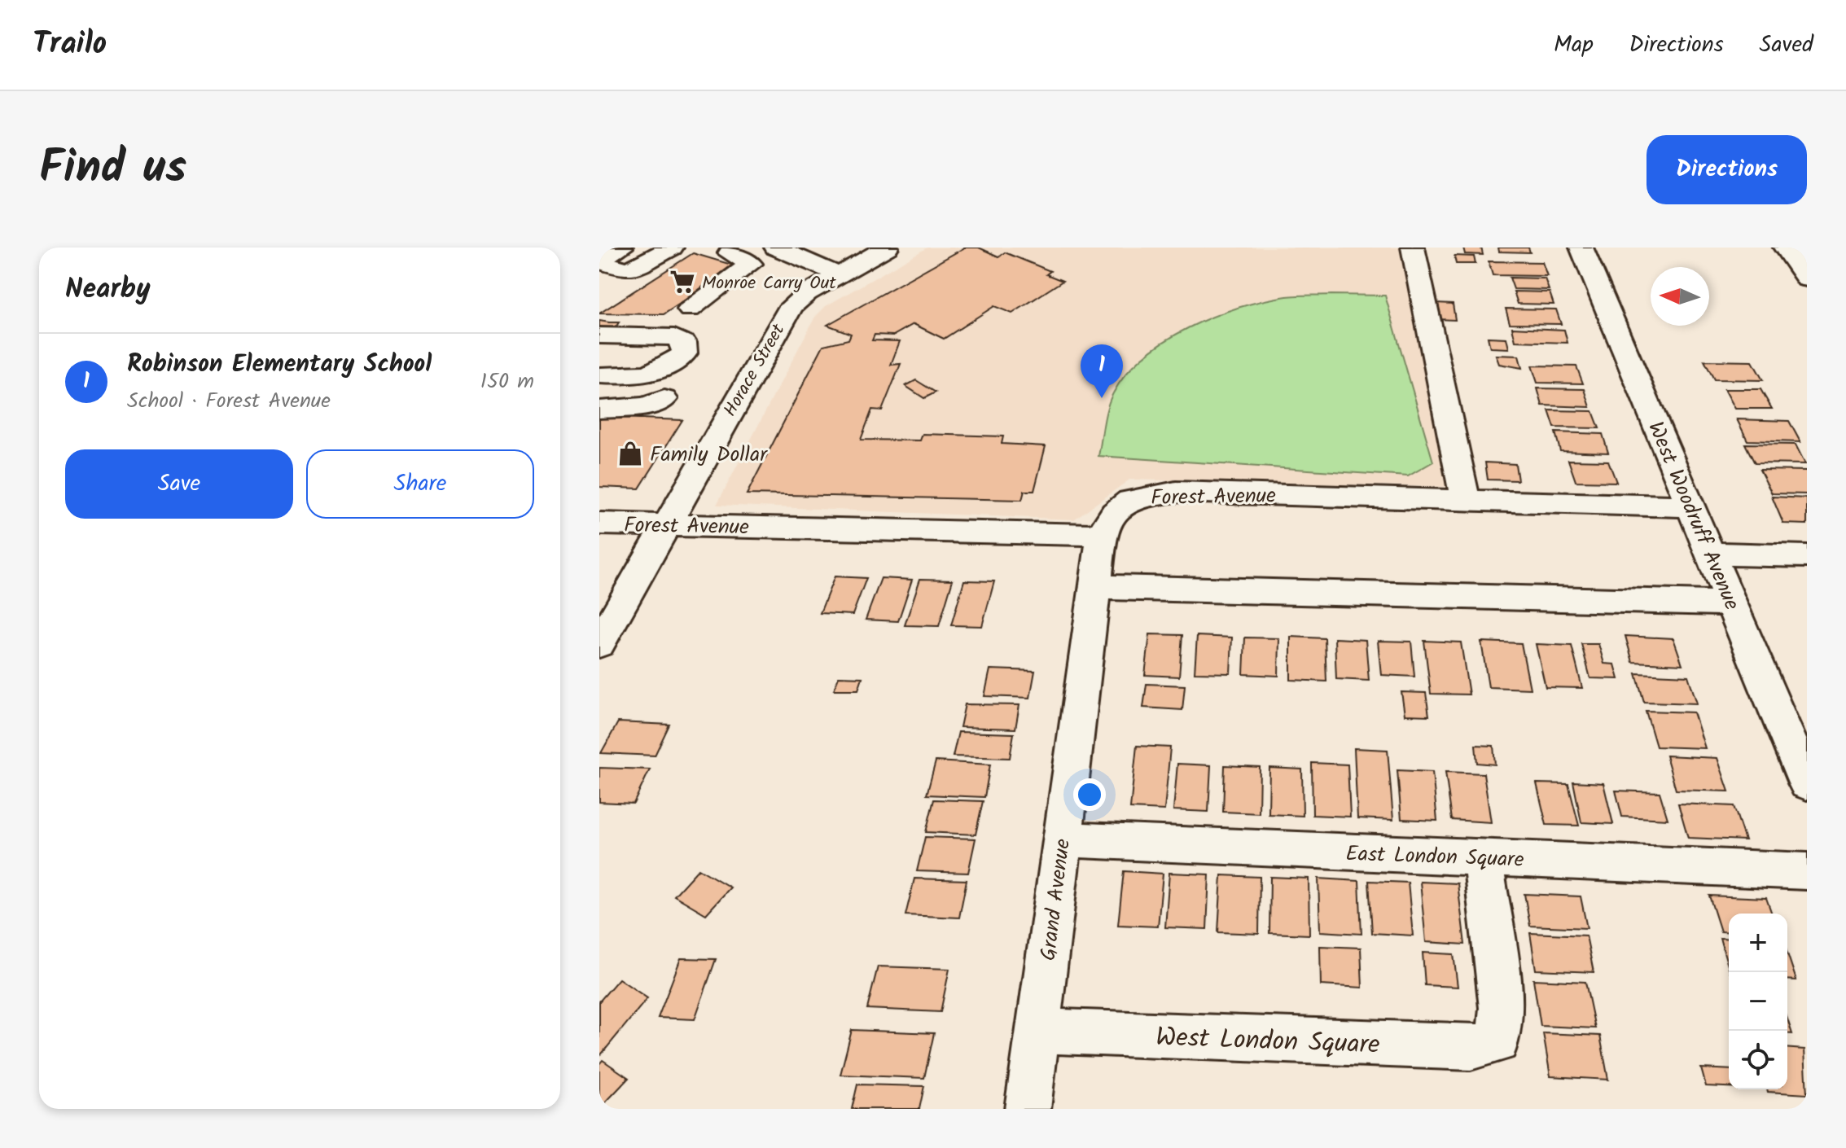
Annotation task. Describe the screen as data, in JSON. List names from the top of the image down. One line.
{"streets":{"street":["Horace Street","Forest Avenue","West Woodruff Avenue","East London Square","Grand Avenue","West London Square"]},"crossings":[["Horace Street","Forest Avenue"],["Forest Avenue","West Woodruff Avenue"],["Forest Avenue","Grand Avenue"],["East London Square","Grand Avenue"],["East London Square","West London Square"],["Grand Avenue","West London Square"]],"places":{"supermarket":["Monroe Carry Out"],"shop":["Family Dollar"]},"north":"left","page":{"header":"Trailo","nav":["Map","Directions","Saved"],"title":"Find us","buttons":["Directions",["Save","Share"]],"heading":"Nearby","list":[{"mark":"1","name":"Robinson Elementary School","note":"School · Forest Avenue","value":"150 m"}],"pins":"1","map_buttons":["+","−"]}}
